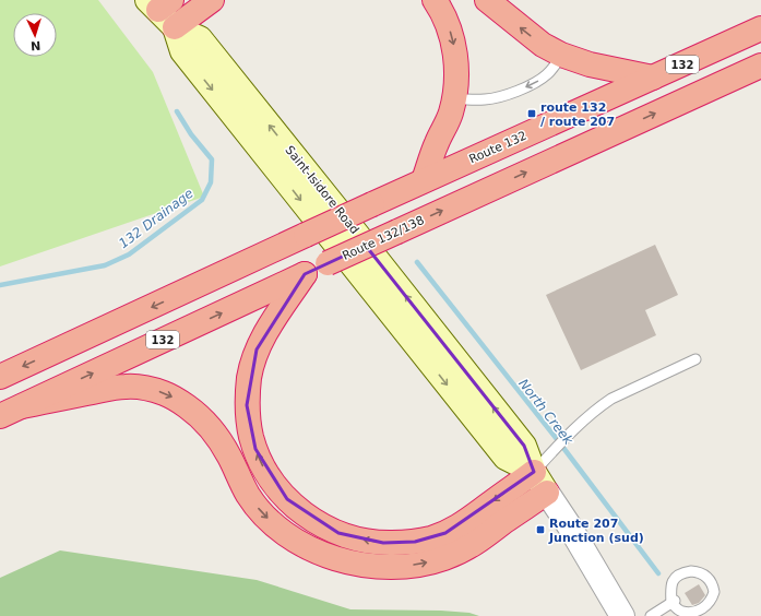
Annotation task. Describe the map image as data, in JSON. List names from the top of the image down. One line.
{"streets":{"highway":["132","Route 132","Route 132/138"],"main road":["Saint-Isidore Road"]},"one_way":["Route 132","Route 132/138"],"water":["132 Drainage","North Creek"],"places":{"transit":["route 132 / route 207","Route 207 Junction (sud)"]},"north":"bottom"}
